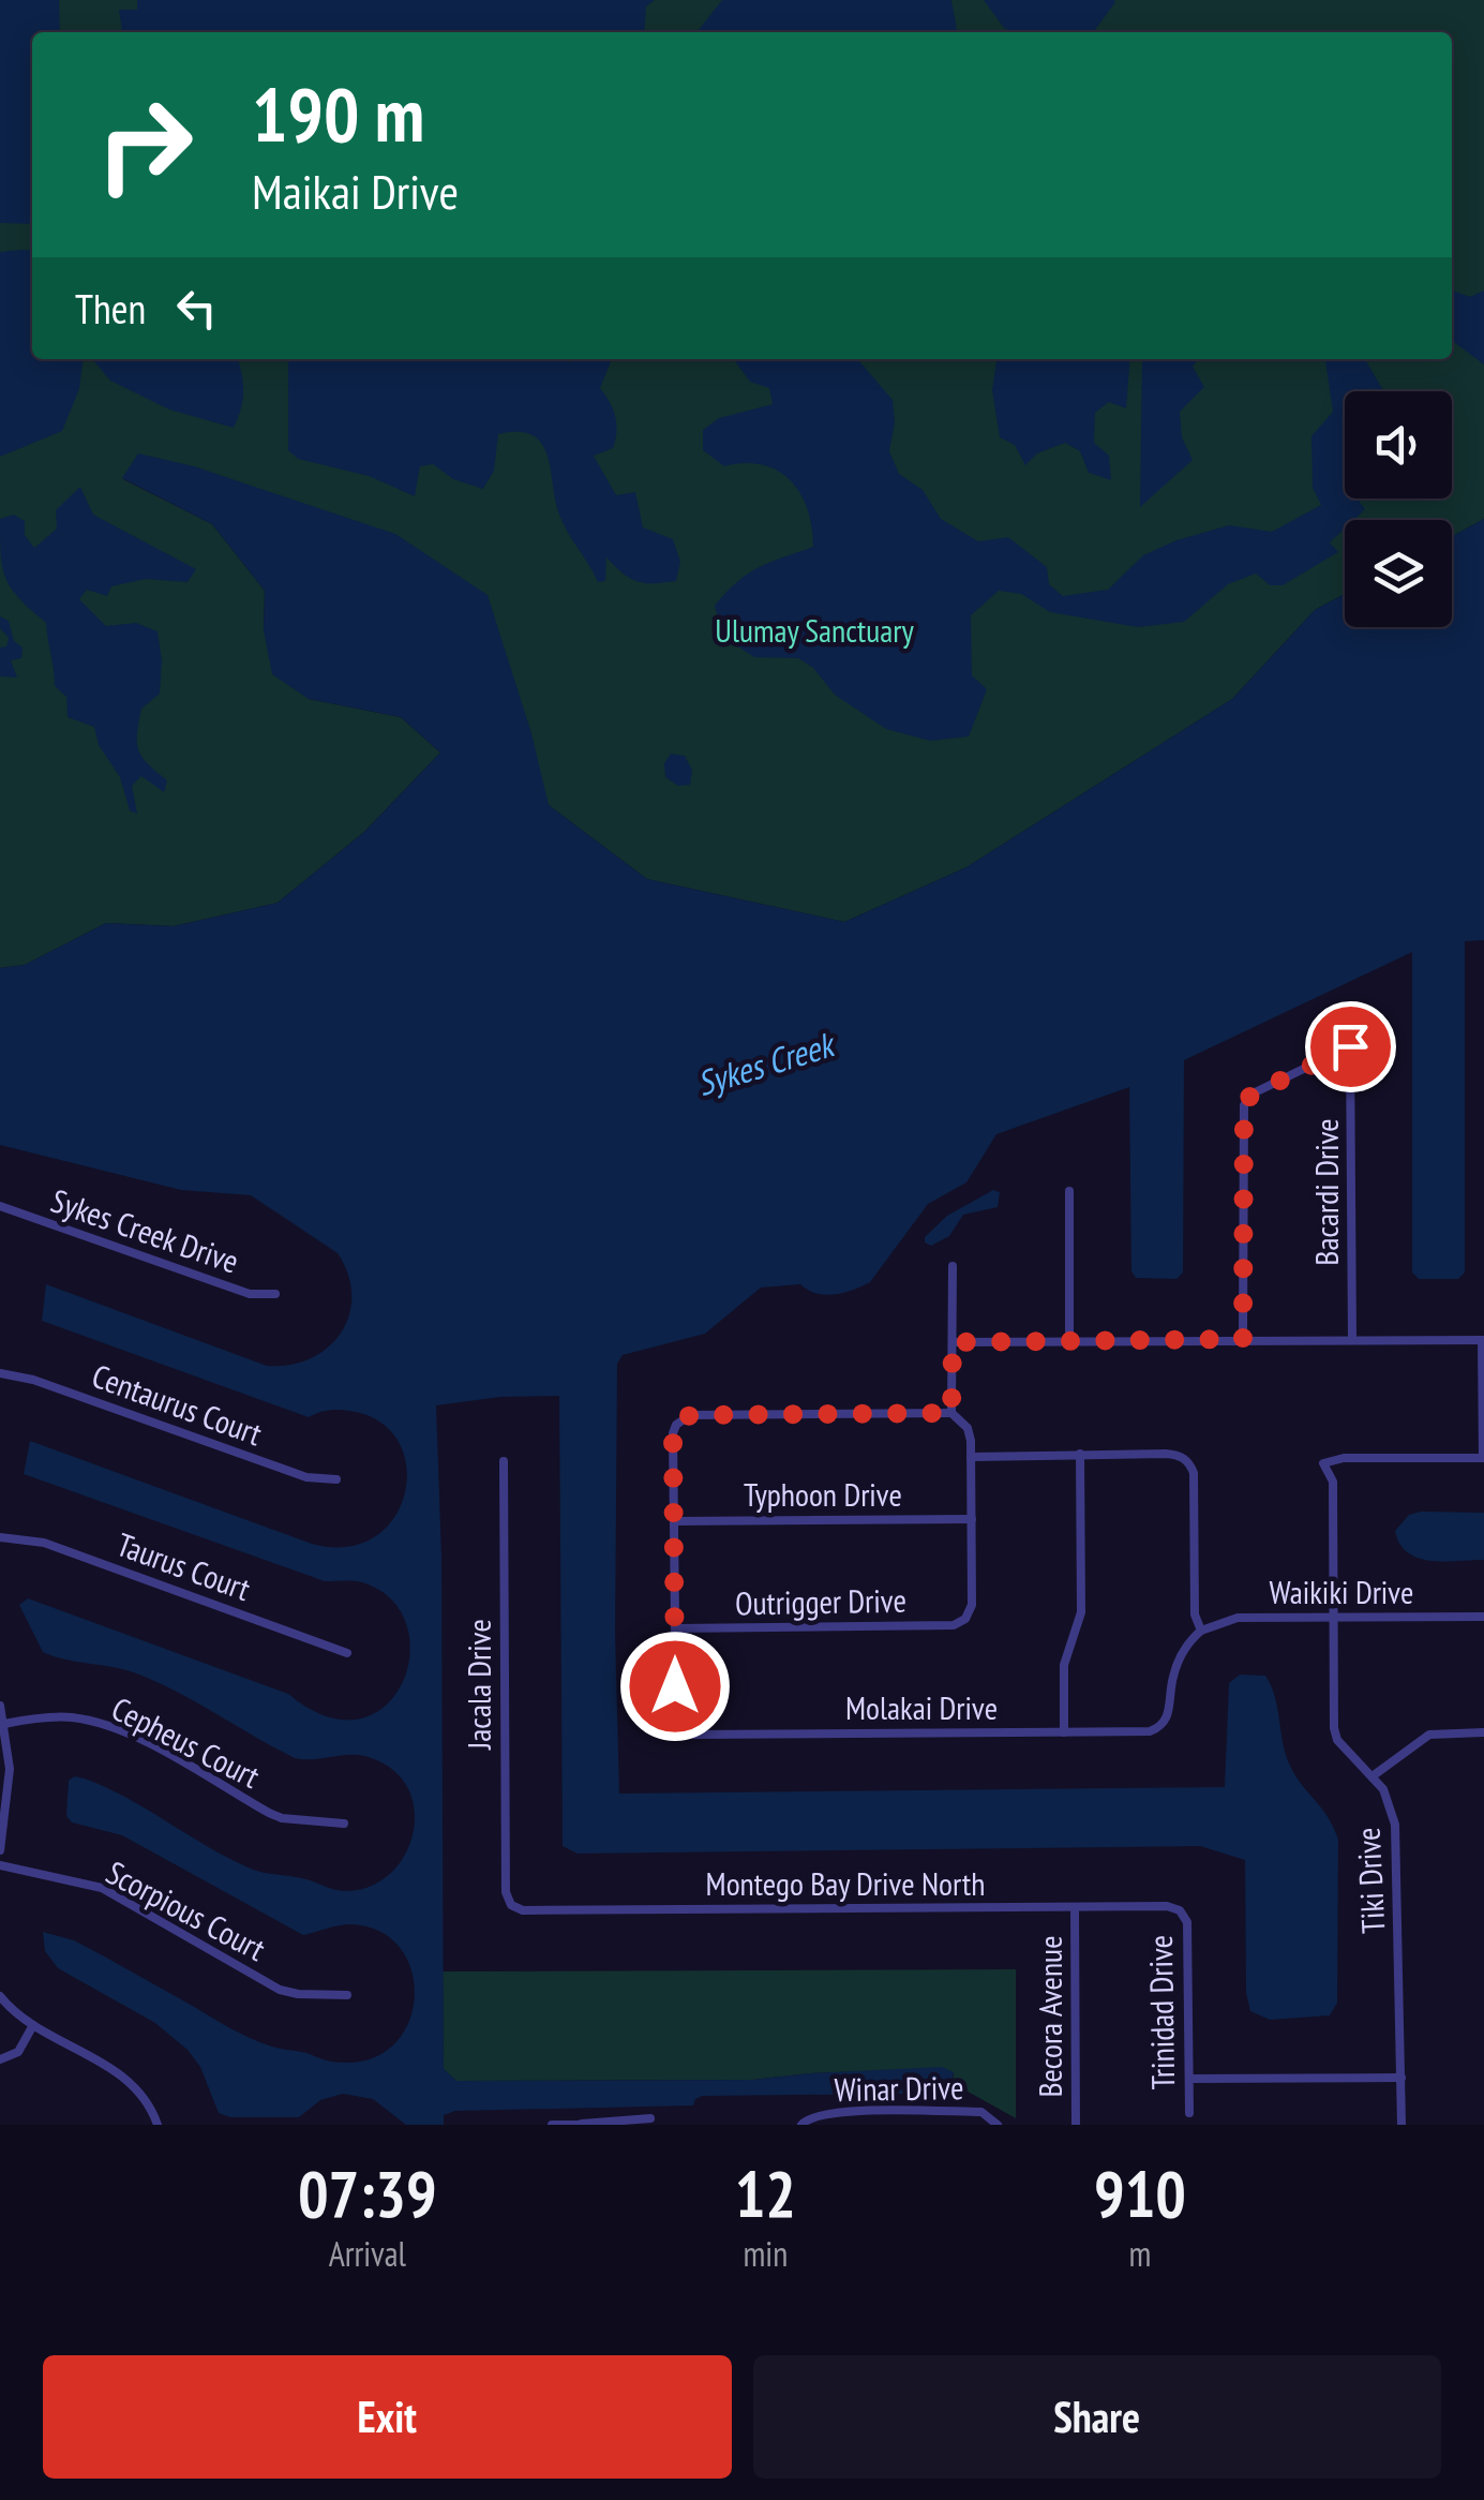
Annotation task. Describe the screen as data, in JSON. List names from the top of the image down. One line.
{"streets":{"street":["Bacardi Drive","Sykes Creek Drive","Centaurus Court","Typhoon Drive","Taurus Court","Waikiki Drive","Outrigger Drive","Jacala Drive","Molakai Drive","Cepheus Court","Tiki Drive","Montego Bay Drive North","Scorpious Court","Trinidad Drive","Becora Avenue","Winar Drive"]},"crossings":[["Typhoon Drive","Outrigger Drive"],["Waikiki Drive","Molakai Drive"],["Waikiki Drive","Tiki Drive"],["Outrigger Drive","Molakai Drive"],["Jacala Drive","Montego Bay Drive North"],["Montego Bay Drive North","Trinidad Drive"],["Montego Bay Drive North","Becora Avenue"]],"water":["Sykes Creek"],"parks":["Ulumay Sanctuary"],"page":{"turn":["190 m","Maikai Drive"],"then":"Then","eta":["07:39","Arrival","12","min","910","m"],"buttons":["Exit","Share"]}}
